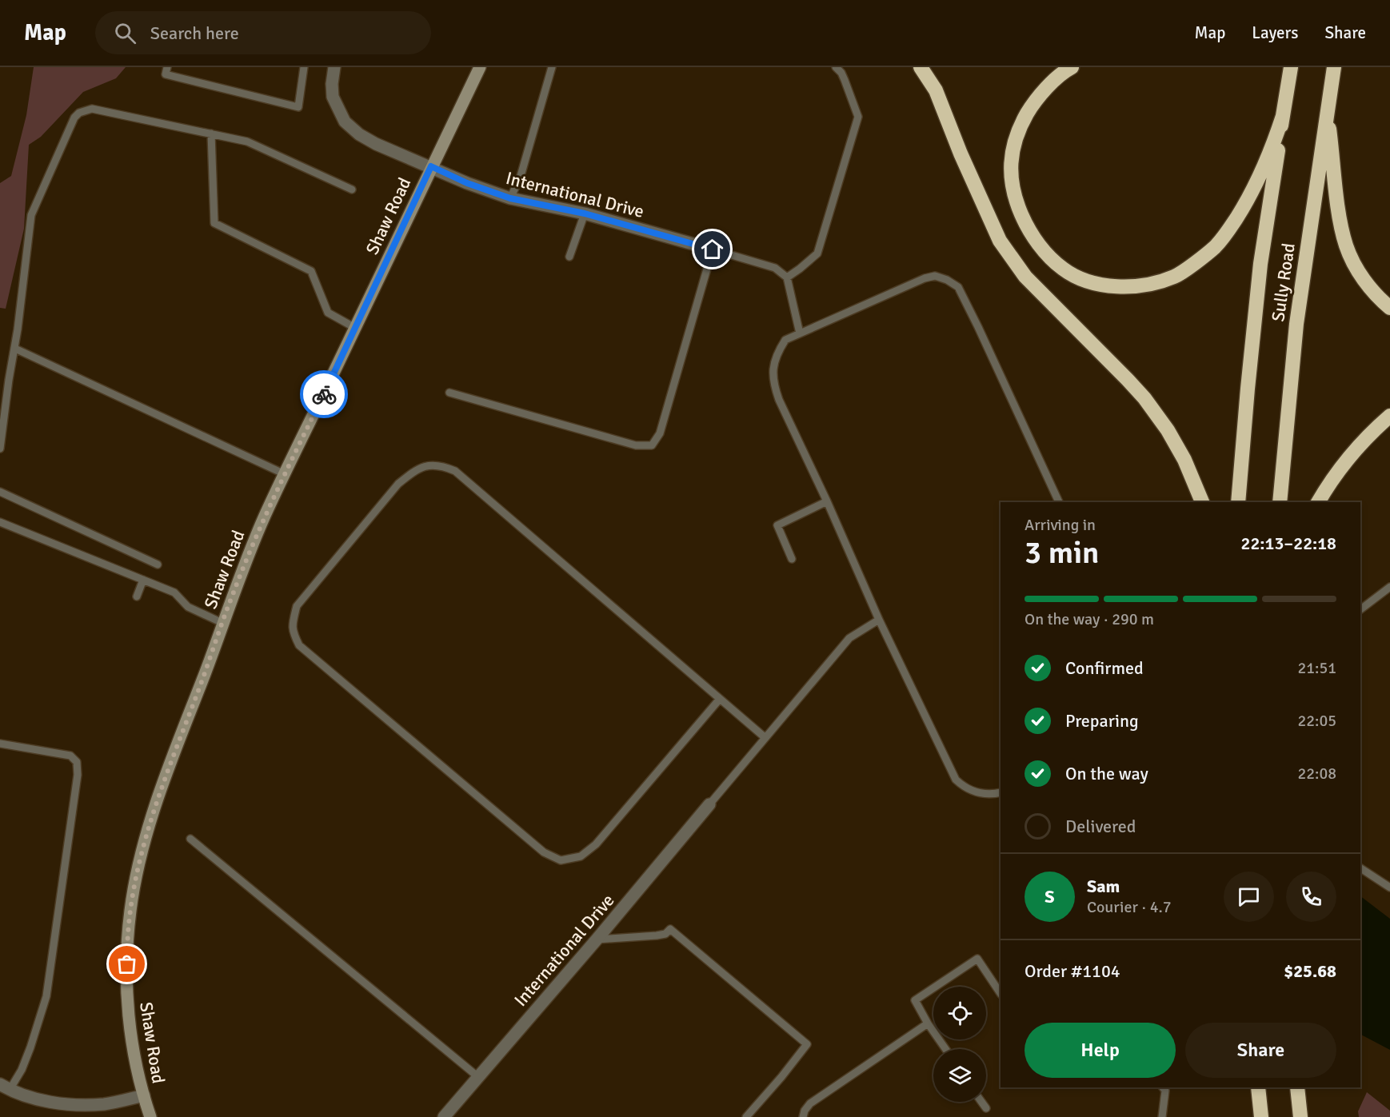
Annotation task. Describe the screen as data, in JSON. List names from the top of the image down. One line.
{"streets":{"highway":["Sully Road"],"main road":["Shaw Road"],"street":["International Drive"]},"crossings":[["International Drive","Shaw Road"]],"page":{"header":"Map","search":"Search here","nav":["Map","Layers","Share"],"heading":["3 min","Arriving in","22:13–22:18"],"panel":["Sam","Courier · 4.7","Order #1104","$25.68"],"bar":"On the way · 290 m","list":[["Confirmed","21:51"],["Preparing","22:05"],["On the way","22:08"],"Delivered"],"round":"S","buttons":["Help","Share"]}}
